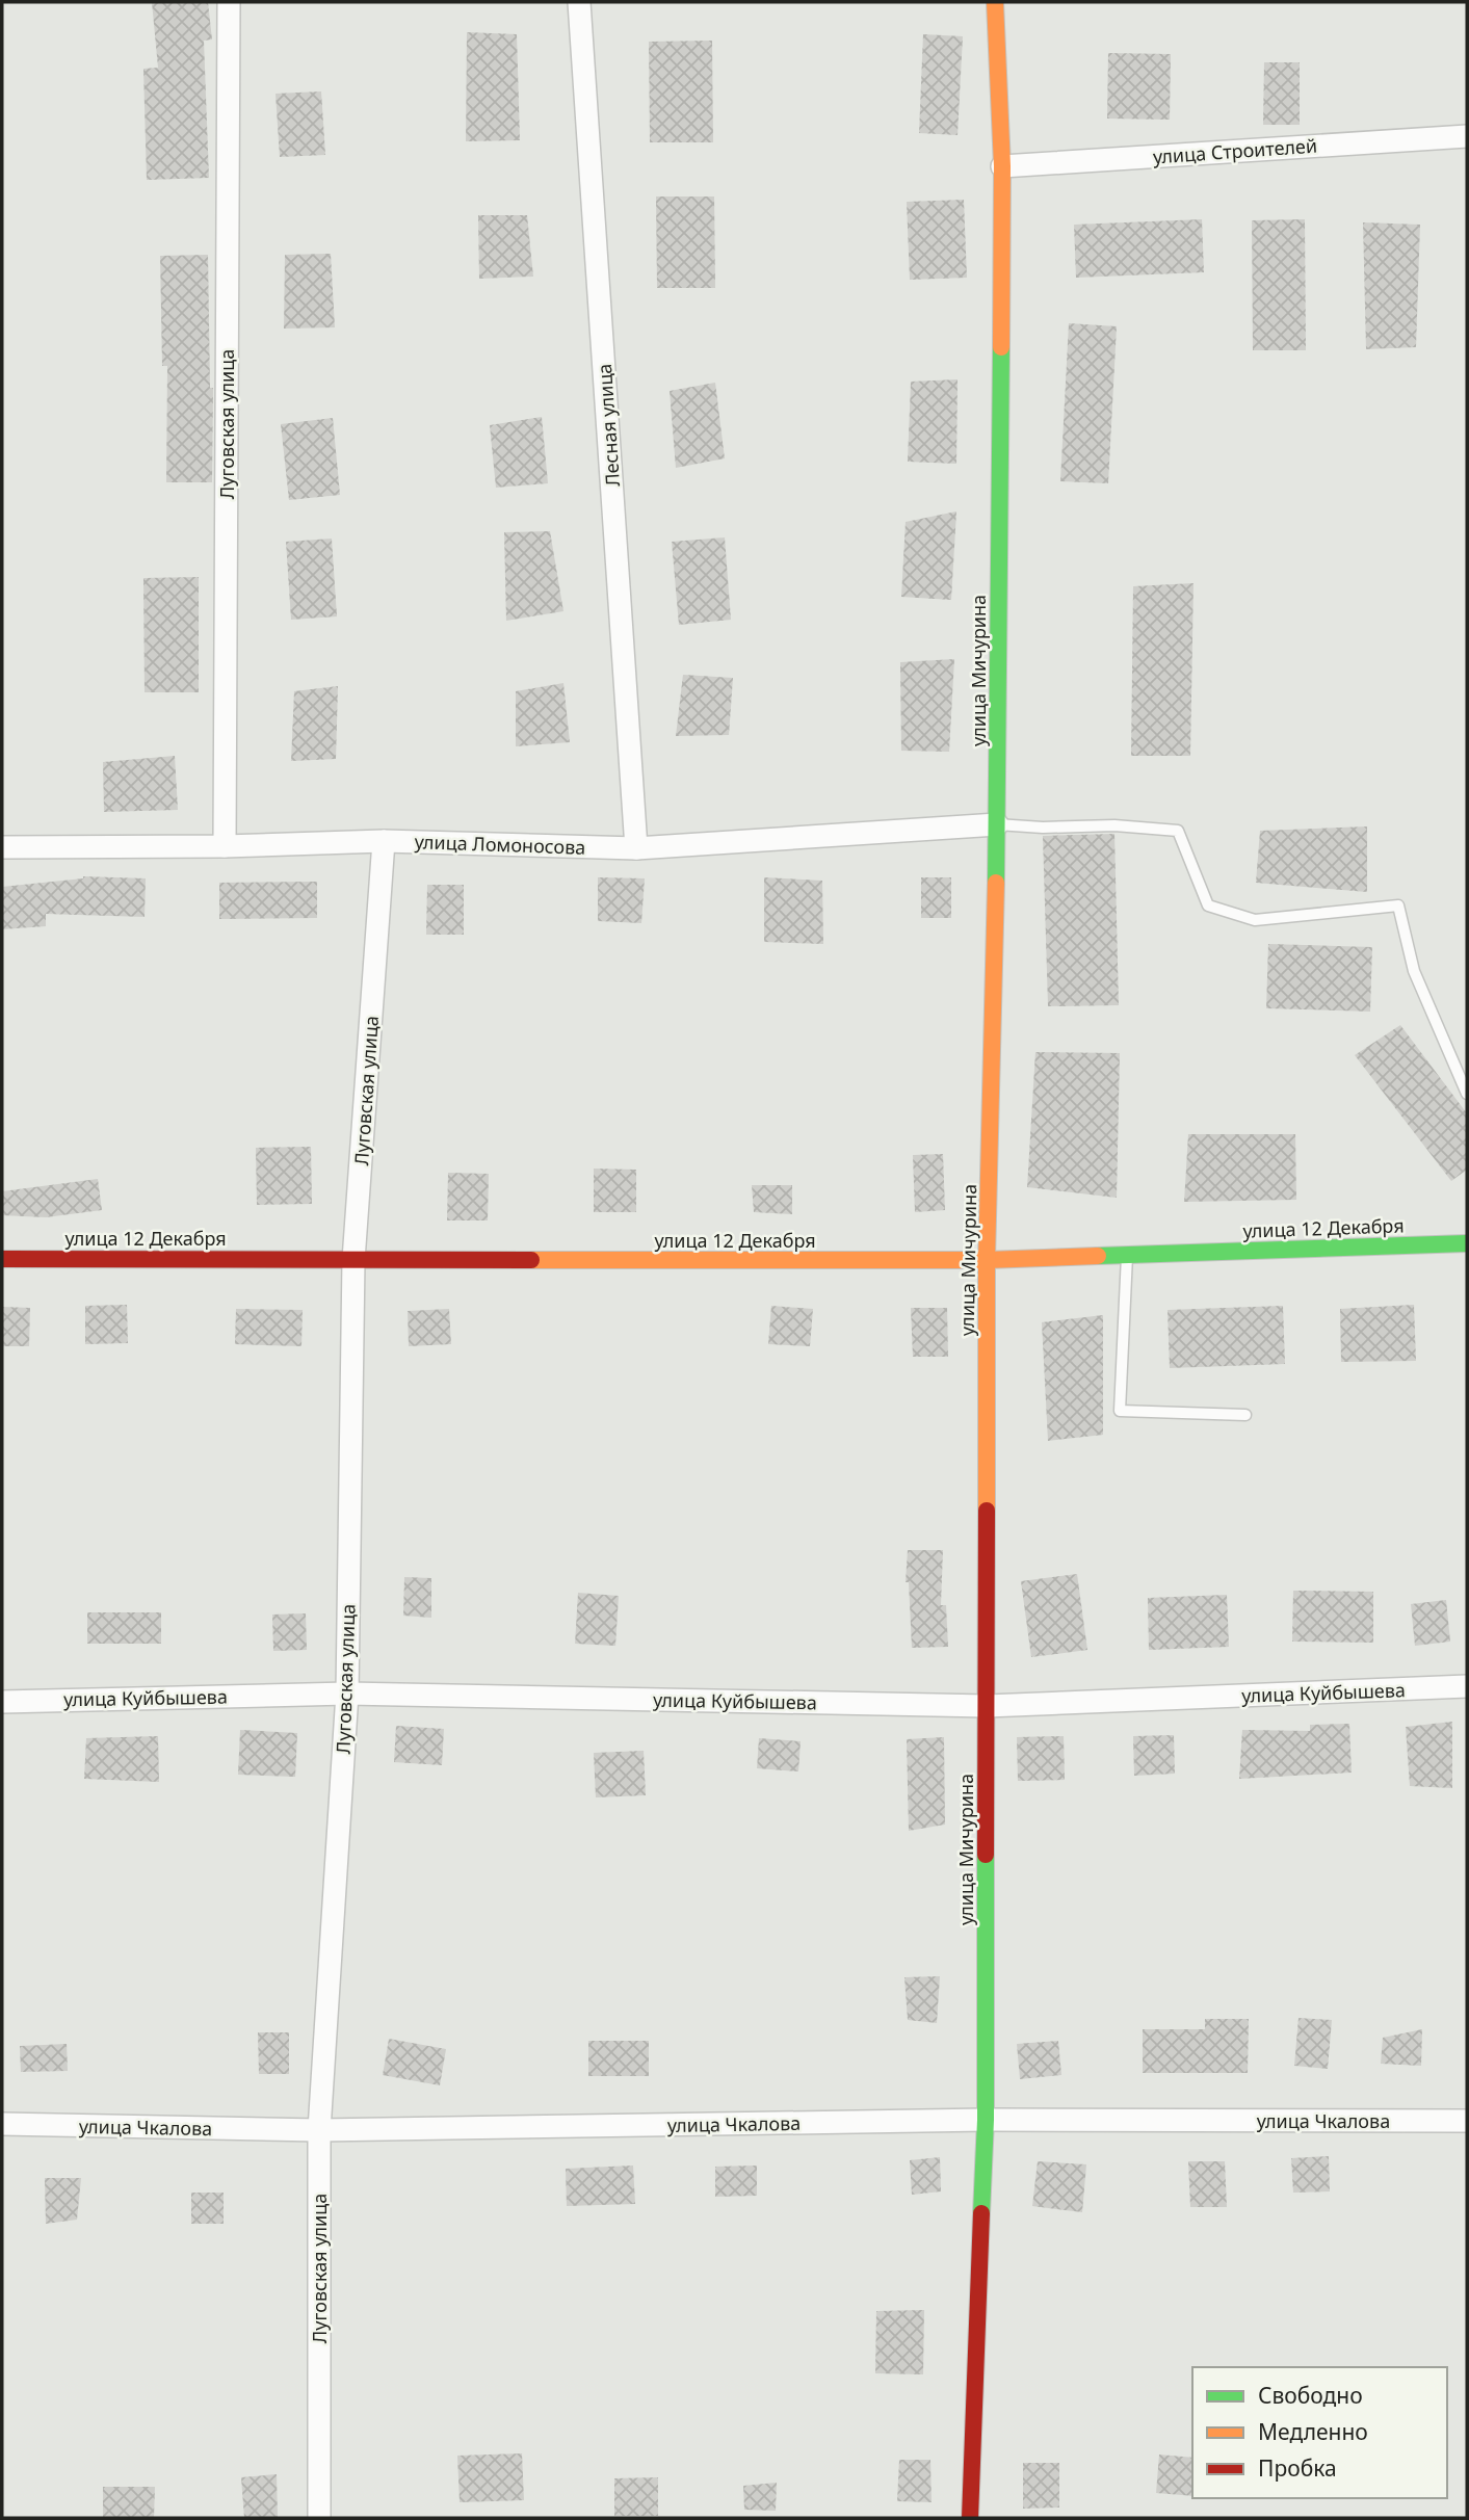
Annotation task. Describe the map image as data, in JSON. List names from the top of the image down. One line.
{"streets":{"street":["улица Строителей","Луговская улица","Лесная улица","улица Мичурина","улица Ломоносова","улица 12 Декабря","улица Куйбышева","улица Чкалова"]},"crossings":[["улица Строителей","улица Мичурина"],["Луговская улица","улица Ломоносова"],["Луговская улица","улица 12 Декабря"],["Луговская улица","улица Куйбышева"],["Луговская улица","улица Чкалова"],["Лесная улица","улица Ломоносова"],["улица Мичурина","улица Ломоносова"],["улица Мичурина","улица 12 Декабря"],["улица Мичурина","улица Куйбышева"],["улица Мичурина","улица Чкалова"]],"legend":["Свободно","Медленно","Пробка"]}
